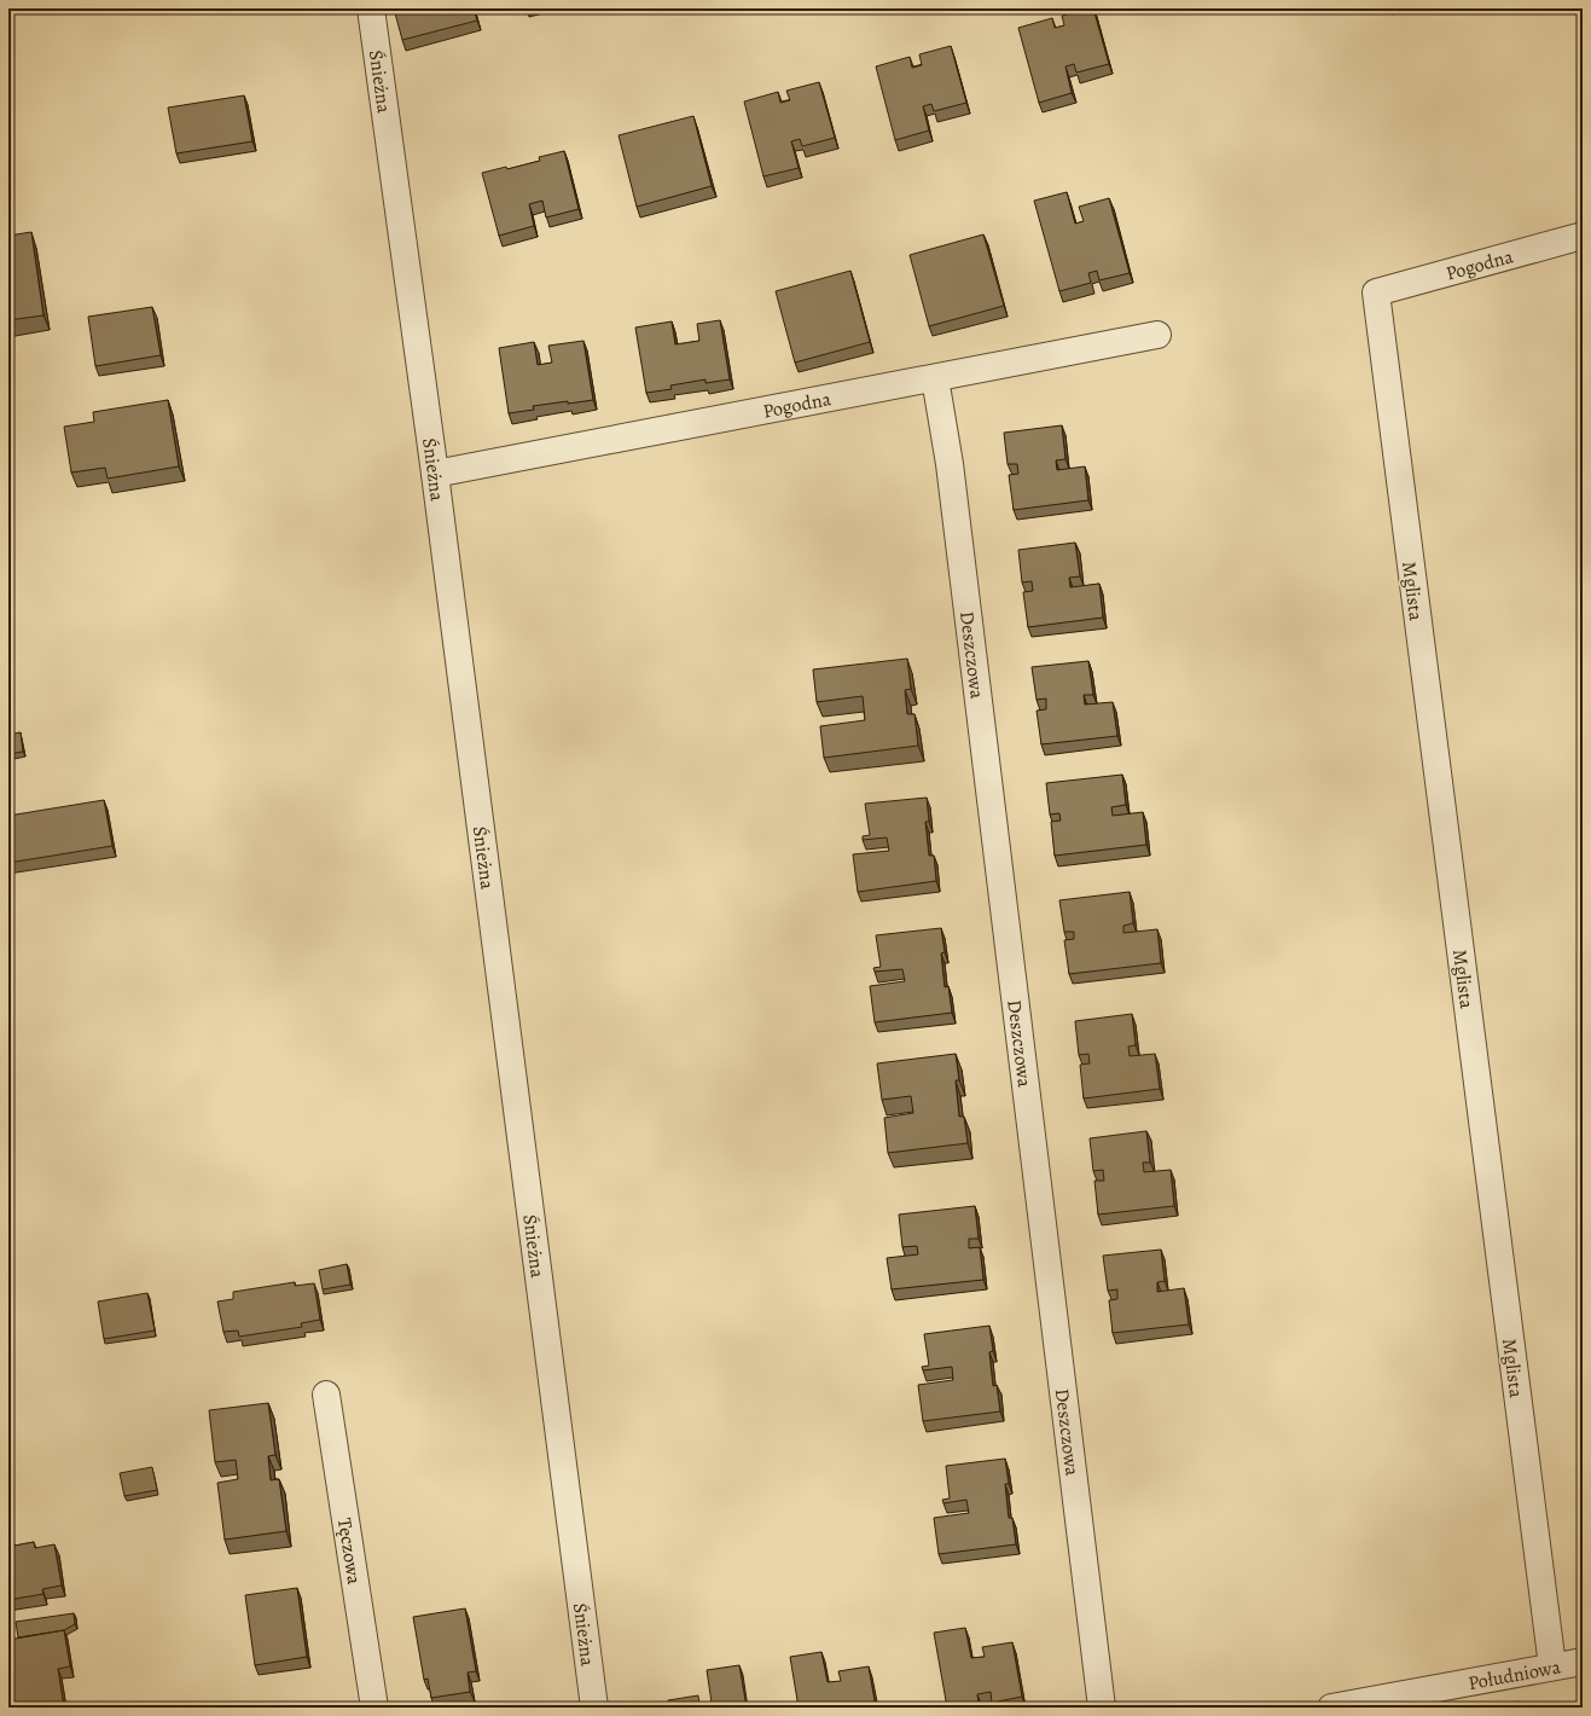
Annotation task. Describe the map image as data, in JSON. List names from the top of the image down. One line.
{"streets":{"street":["Śnieżna","Pogodna","Mglista","Deszczowa","Tęczowa","Południowa"]},"crossings":[["Śnieżna","Pogodna"],["Pogodna","Mglista"],["Pogodna","Deszczowa"],["Mglista","Południowa"]]}
